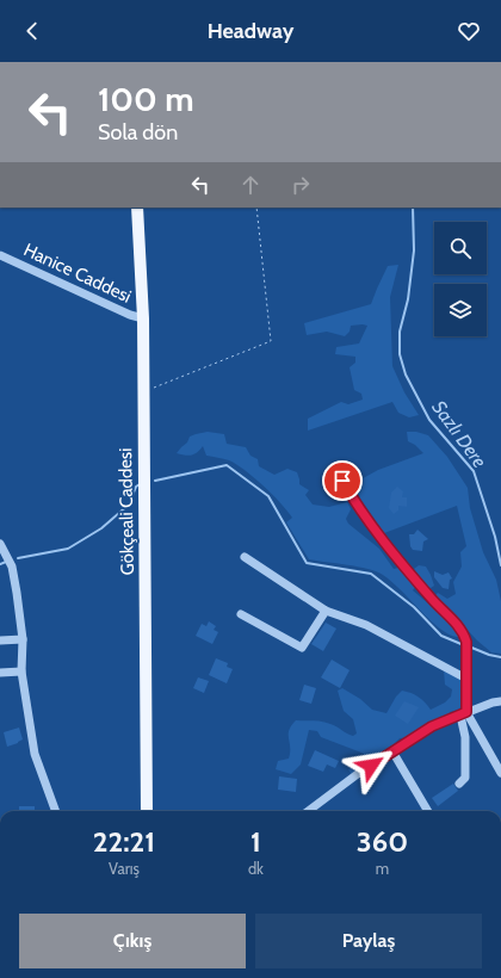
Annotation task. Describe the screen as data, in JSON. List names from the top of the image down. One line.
{"streets":{"main road":["Gökçeali Caddesi"],"street":["Hanice Caddesi"]},"crossings":[["Hanice Caddesi","Gökçeali Caddesi"]],"water":["Sazlı Dere"],"page":{"header":"Headway","turn":["100 m","Sola dön"],"eta":["22:21","Varış","1","dk","360","m"],"buttons":["Çıkış","Paylaş"]}}
